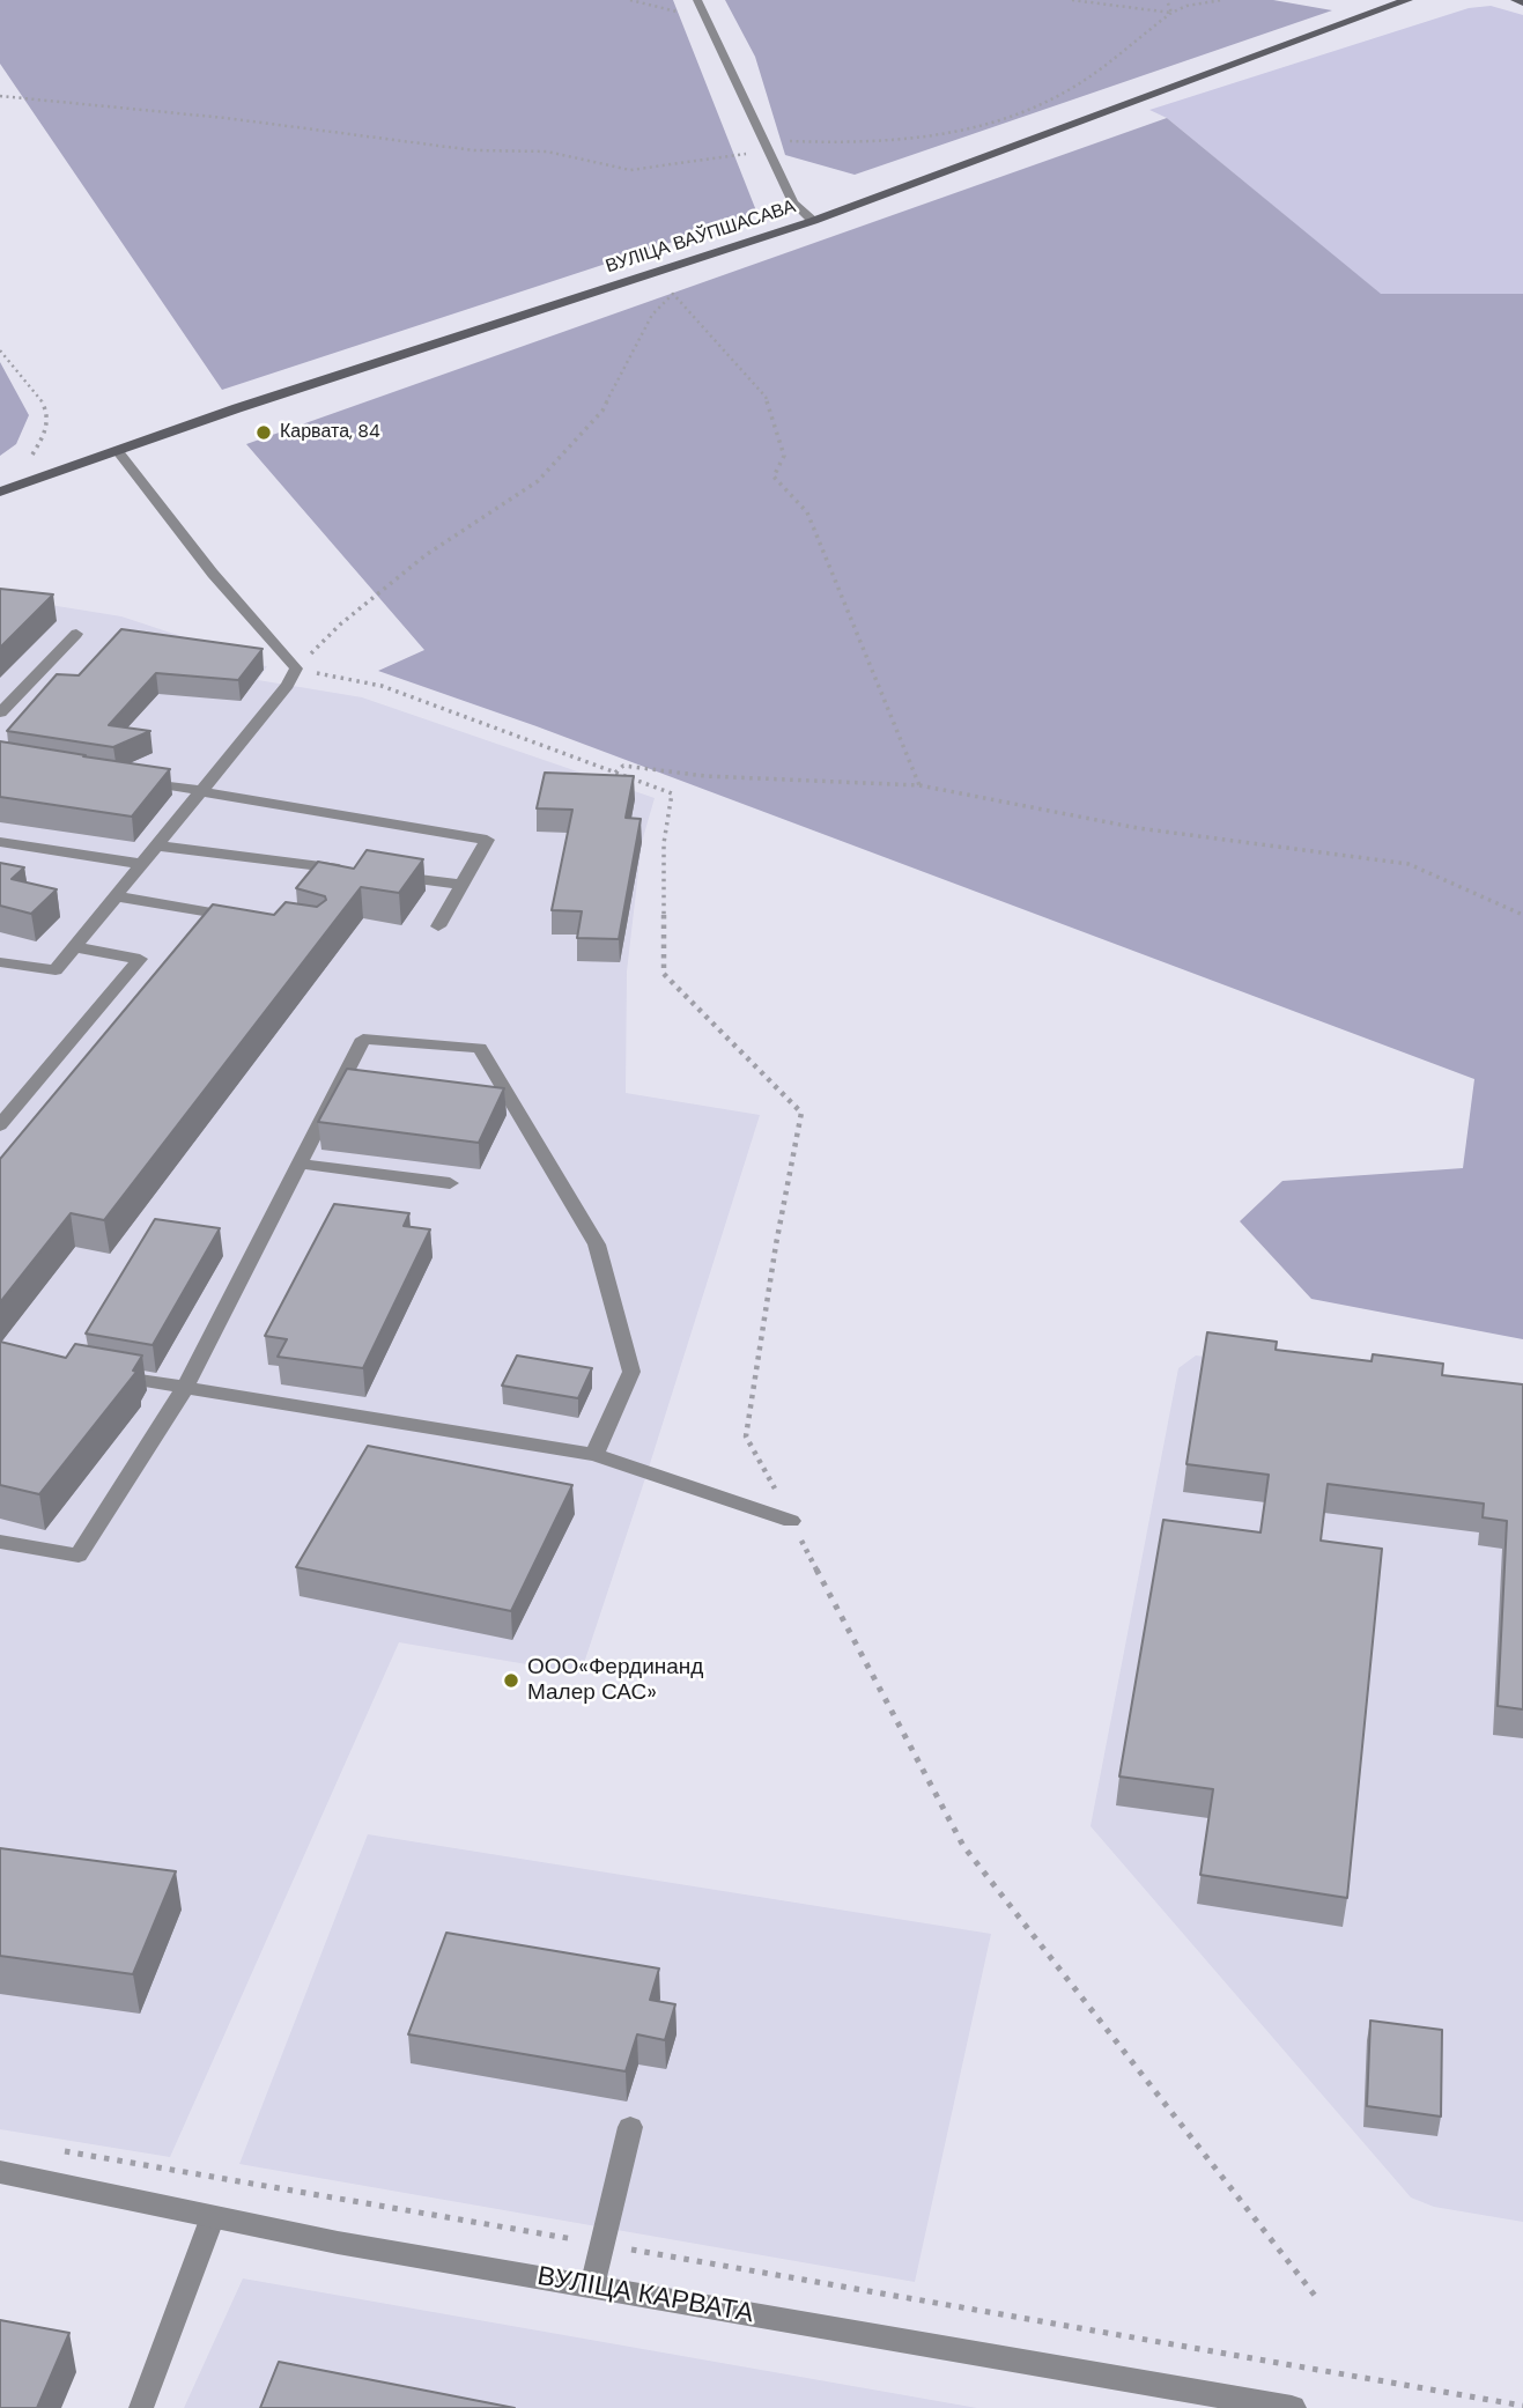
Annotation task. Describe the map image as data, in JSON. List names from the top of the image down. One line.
{"streets":{"main road":["ВУЛІЦА ВАЎПШАСАВА"],"street":["ВУЛІЦА КАРВАТА"]},"places":["Карвата, 84","ООО«Фердинанд Малер САС»"]}
